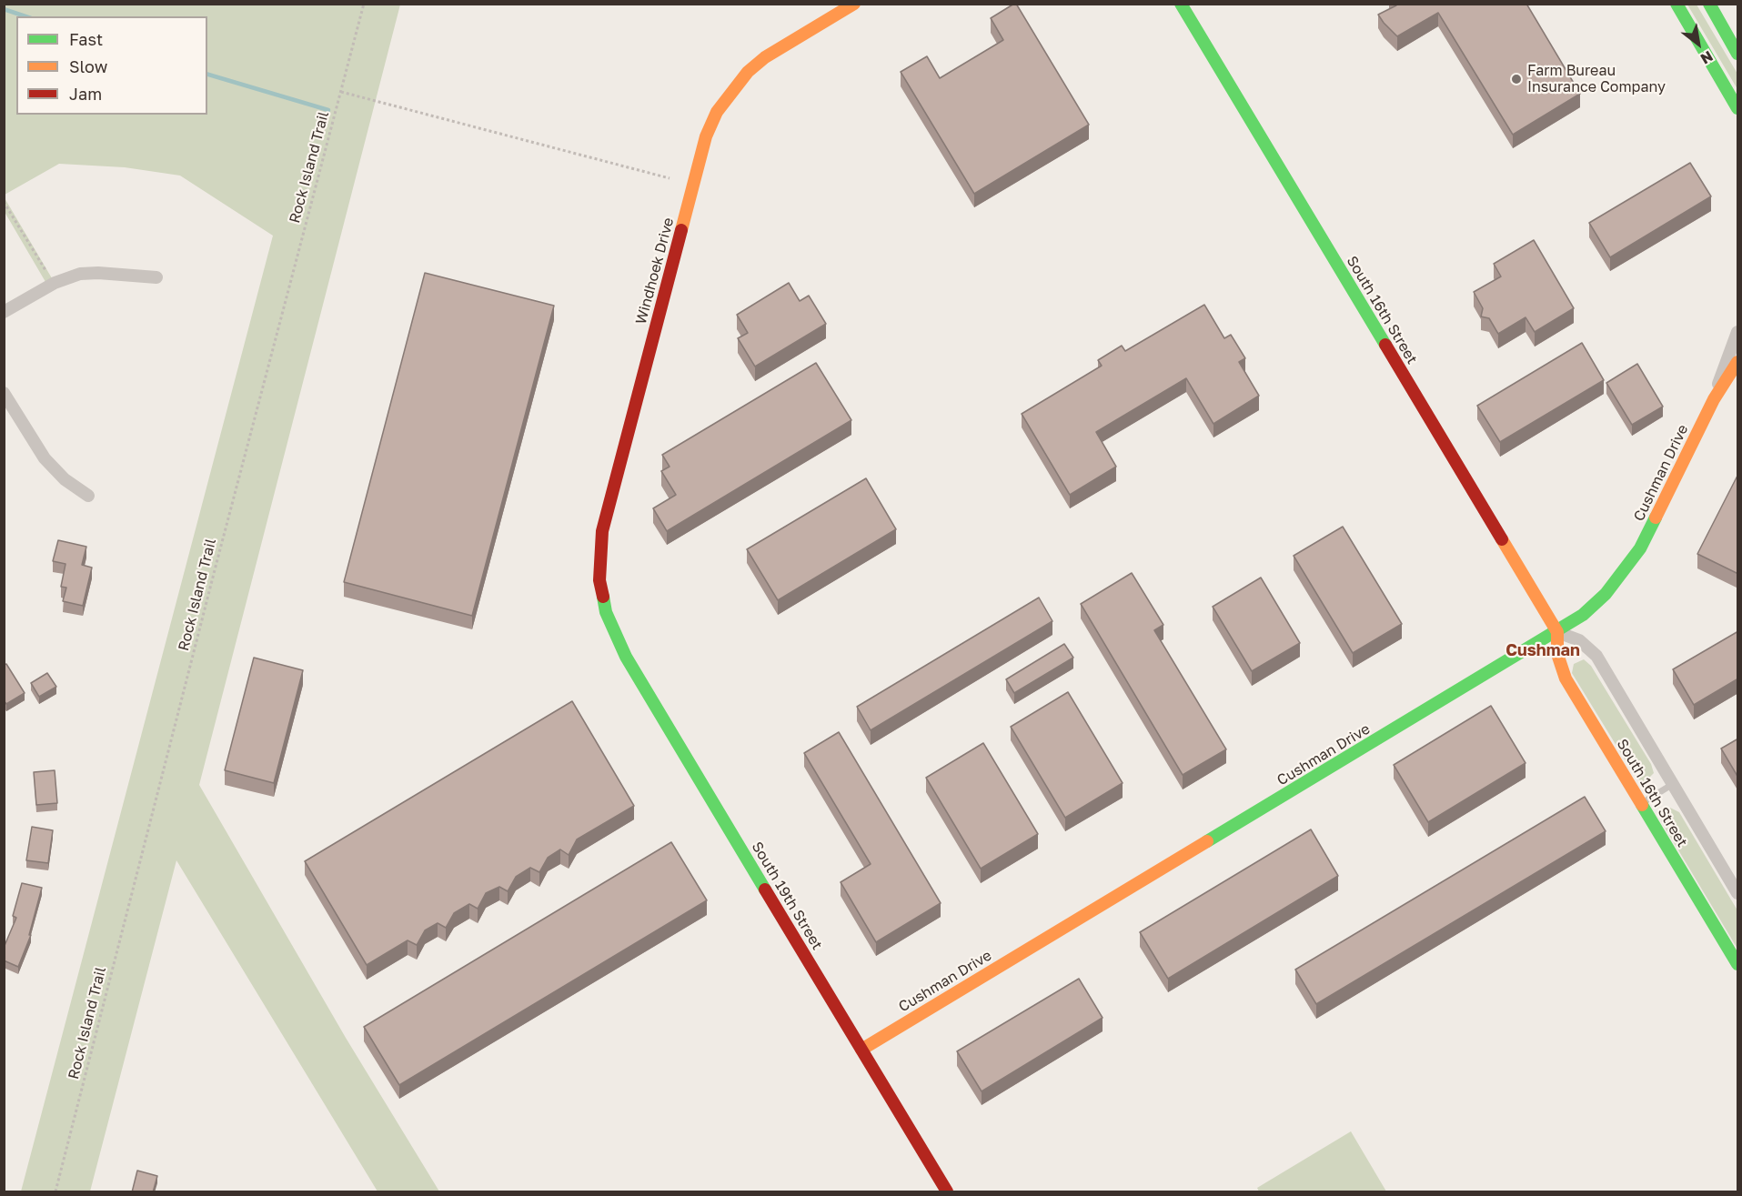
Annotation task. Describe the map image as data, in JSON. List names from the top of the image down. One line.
{"streets":{"street":["Windhoek Drive","South 16th Street","Cushman Drive","South 19th Street"],"path":["Rock Island Trail"]},"crossings":[["Windhoek Drive","South 19th Street"],["South 16th Street","Cushman Drive"],["Cushman Drive","South 19th Street"]],"districts":["Cushman"],"places":["Farm Bureau Insurance Company"],"legend":["Fast","Slow","Jam"],"north":"bottom right"}
